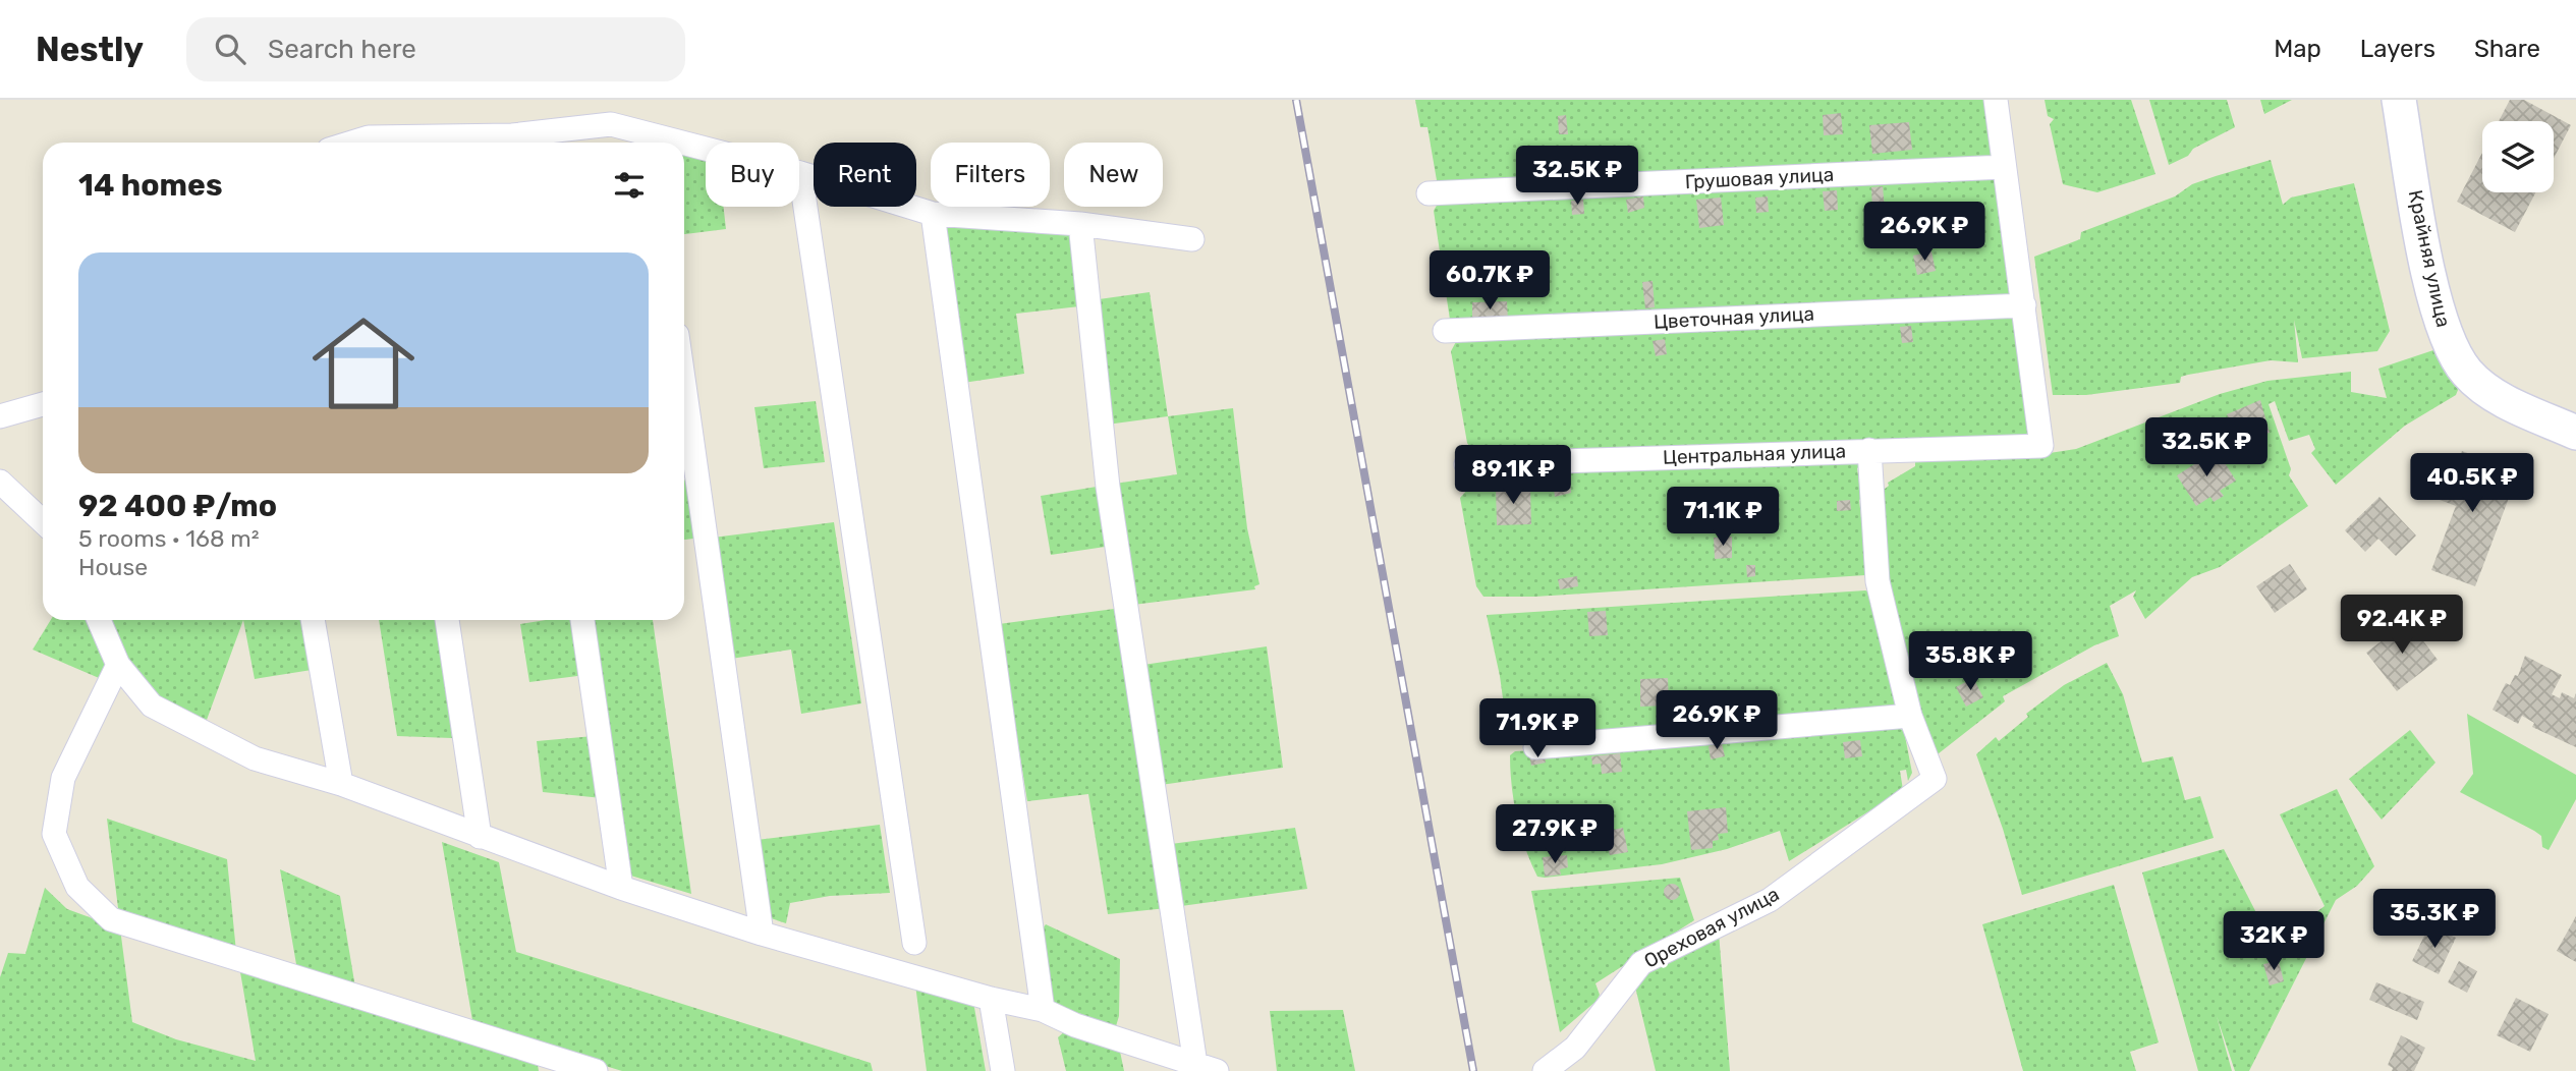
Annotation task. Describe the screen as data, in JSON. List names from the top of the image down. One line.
{"streets":{"main road":["Крайняя улица"],"street":["Грушовая улица","Цветочная улица","Центральная улица","Ореховая улица"]},"crossings":[["Цветочная улица","Центральная улица"]],"page":{"header":"Nestly","search":"Search here","nav":["Map","Layers","Share"],"chip":["Buy","Rent","Filters","New"],"heading":"14 homes","price":["32.5K ₽","26.9K ₽","60.7K ₽","32.5K ₽","89.1K ₽","40.5K ₽","71.1K ₽","92.4K ₽","35.8K ₽","26.9K ₽","71.9K ₽","27.9K ₽","35.3K ₽","32K ₽"],"list":[{"name":"92 400 ₽/mo","note":"5 rooms · 168 m² · House"}]}}
